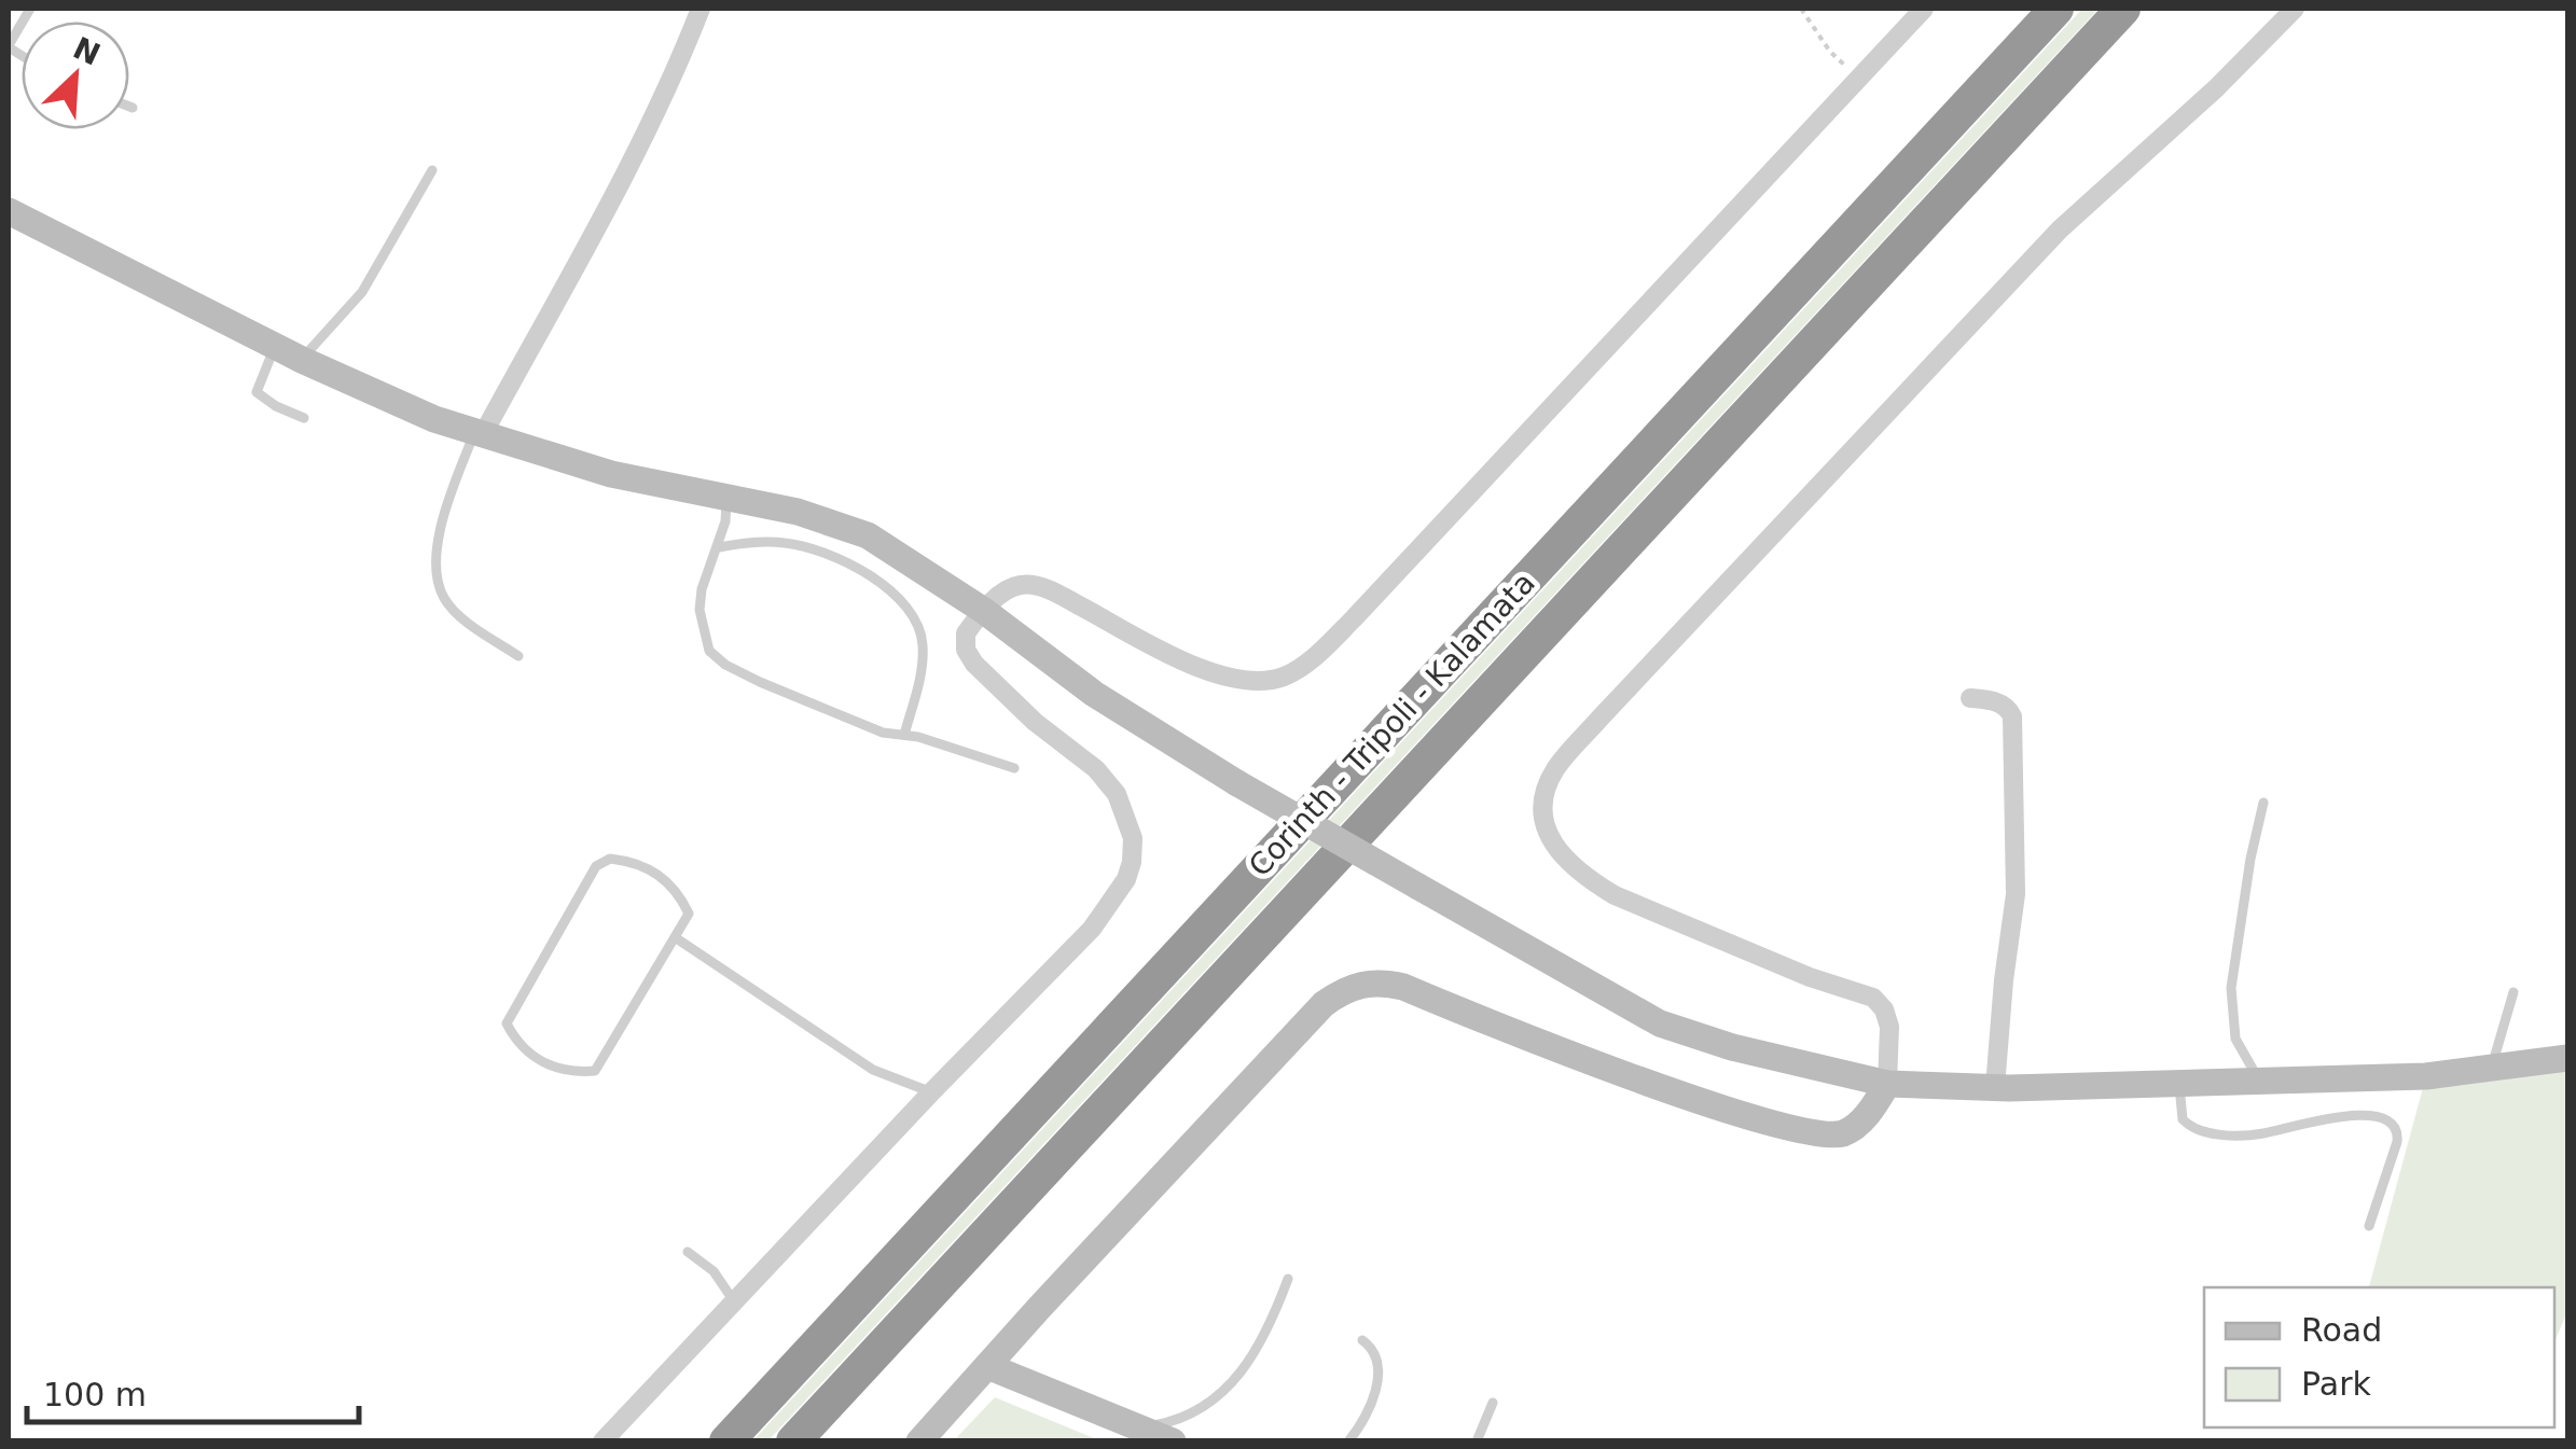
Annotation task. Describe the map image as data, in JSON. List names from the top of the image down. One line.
{"streets":{"highway":["Corinth - Tripoli - Kalamata"]},"legend":["Road","Park"],"scale_bar":"100 m","north":"top right"}
